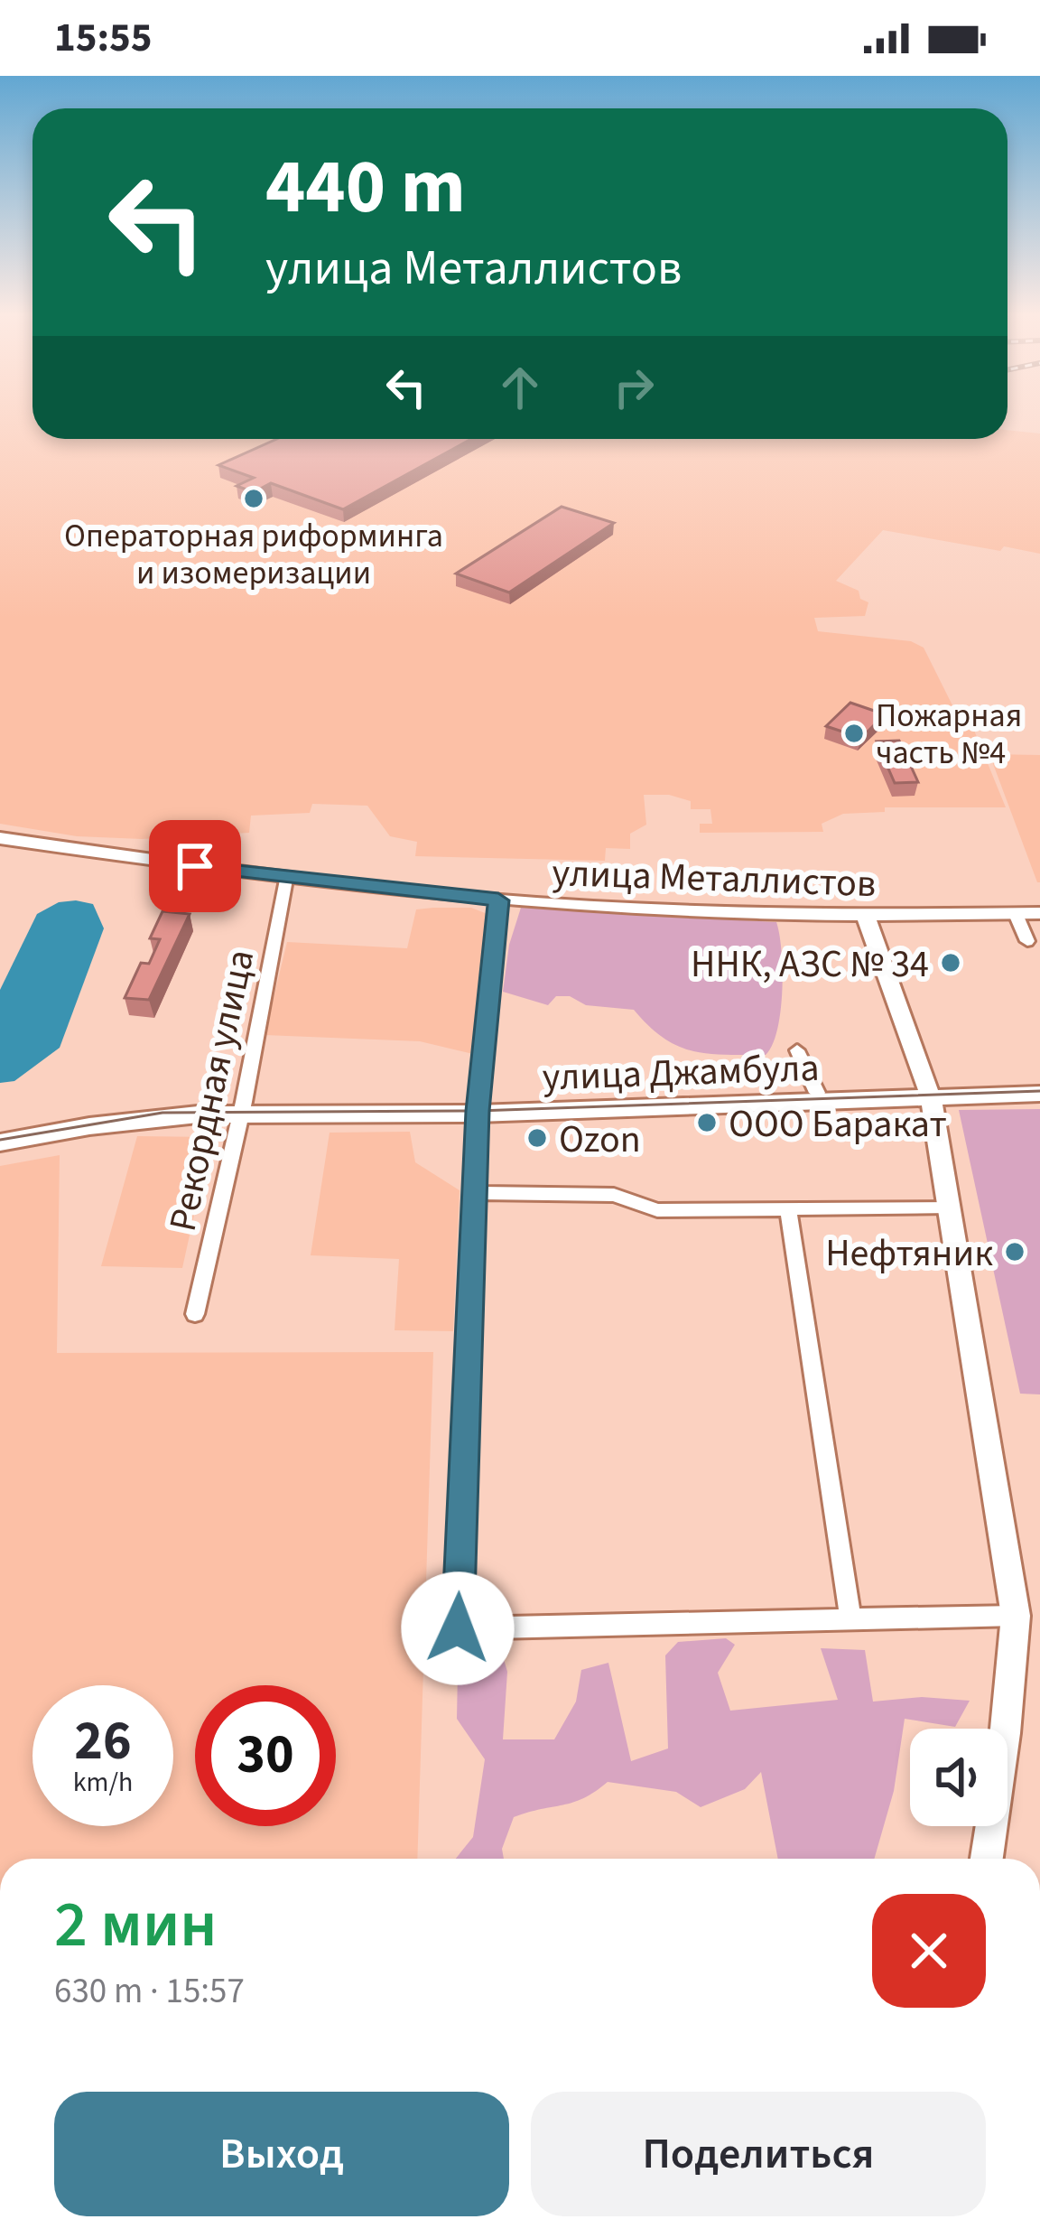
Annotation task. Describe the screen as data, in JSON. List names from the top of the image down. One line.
{"streets":{"street":["улица Металлистов","улица Джамбула","Рекордная улица"]},"crossings":[["улица Металлистов","Рекордная улица"],["улица Джамбула","Рекордная улица"]],"places":["Операторная риформинга и изомеризации","Пожарная часть №4","ННК, АЗС № 34","ООО Баракат","Ozon","Нефтяник"],"page":{"status":"15:55","turn":["440 m","улица Металлистов"],"speed":"26 km/h","limit":"30","heading":["2 мин","630 m · 15:57"],"buttons":["Выход","Поделиться"]}}
